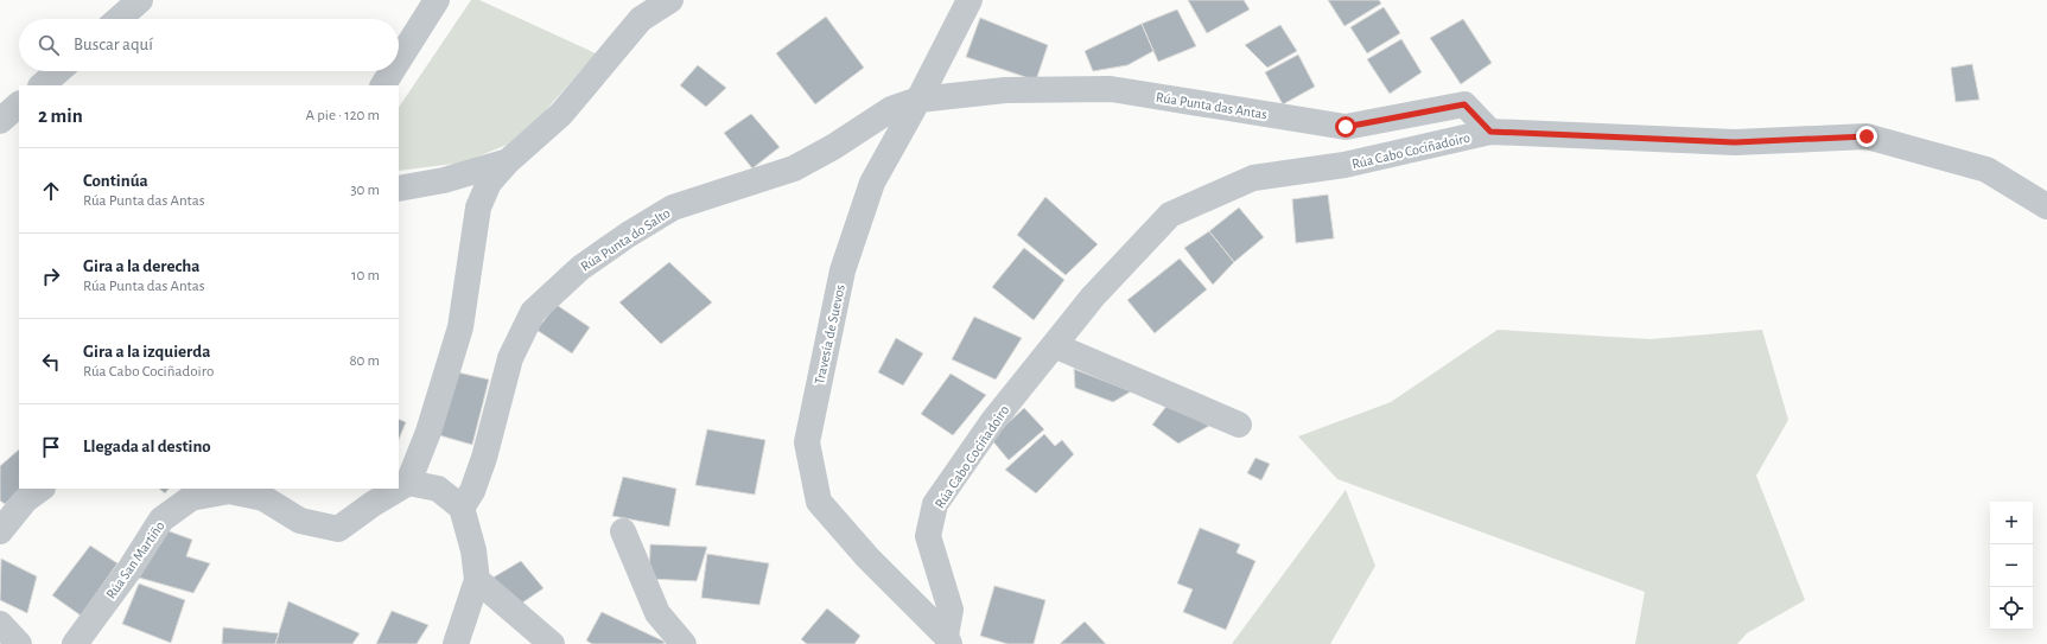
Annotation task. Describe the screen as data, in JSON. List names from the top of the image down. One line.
{"streets":{"street":["Rúa Punta das Antas","Rúa Cabo Cociñadoiro","Rúa Punta do Salto","Travesía de Suevos","Rúa San Martiño"]},"crossings":[["Rúa Punta das Antas","Rúa Cabo Cociñadoiro"],["Rúa Punta das Antas","Rúa Punta do Salto"],["Rúa Punta das Antas","Travesía de Suevos"],["Rúa Cabo Cociñadoiro","Travesía de Suevos"],["Rúa Punta do Salto","Travesía de Suevos"]],"page":{"search":"Buscar aquí","heading":["2 min","A pie · 120 m"],"list":[["Continúa","Rúa Punta das Antas","30 m"],["Gira a la derecha","Rúa Punta das Antas","10 m"],["Gira a la izquierda","Rúa Cabo Cociñadoiro","80 m"],"Llegada al destino"],"map_buttons":["+","−"]}}
